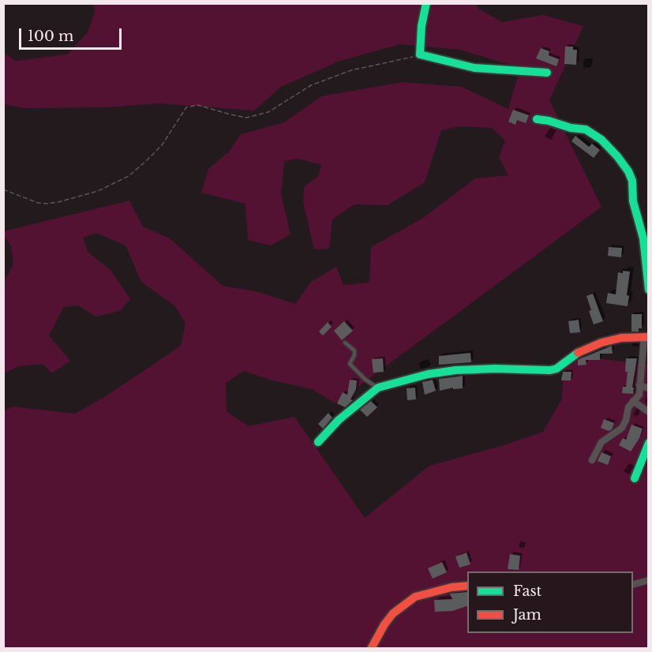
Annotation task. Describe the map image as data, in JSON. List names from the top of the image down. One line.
{"legend":["Fast","Jam"],"scale_bar":"100 m"}
